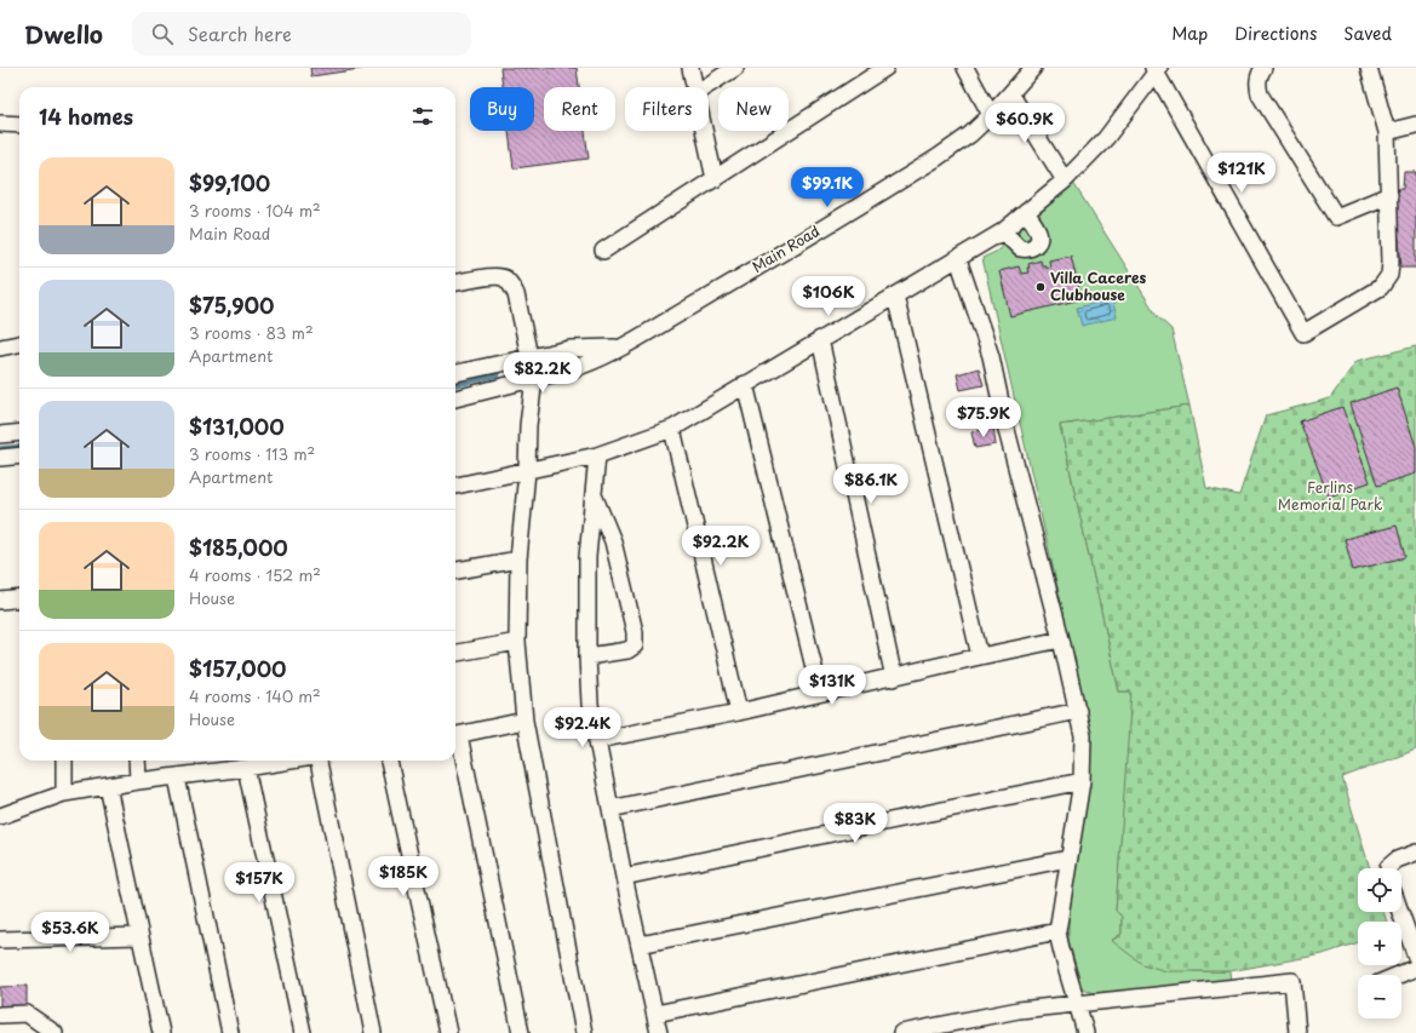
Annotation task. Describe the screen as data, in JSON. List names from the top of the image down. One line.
{"streets":{"street":["Main Road"]},"parks":["Ferlins Memorial Park"],"places":["Villa Caceres Clubhouse"],"page":{"header":"Dwello","search":"Search here","nav":["Map","Directions","Saved"],"chip":["Buy","Rent","Filters","New"],"heading":"14 homes","price":["$60.9K","$121K","$99.1K","$106K","$82.2K","$75.9K","$86.1K","$92.2K","$131K","$92.4K","$83K","$185K","$157K","$53.6K"],"list":[{"name":"$99,100","note":"3 rooms · 104 m² · Main Road"},{"name":"$75,900","note":"3 rooms · 83 m² · Apartment"},{"name":"$131,000","note":"3 rooms · 113 m² · Apartment"},{"name":"$185,000","note":"4 rooms · 152 m² · House"},{"name":"$157,000","note":"4 rooms · 140 m² · House"}],"map_buttons":["+","−"]}}
